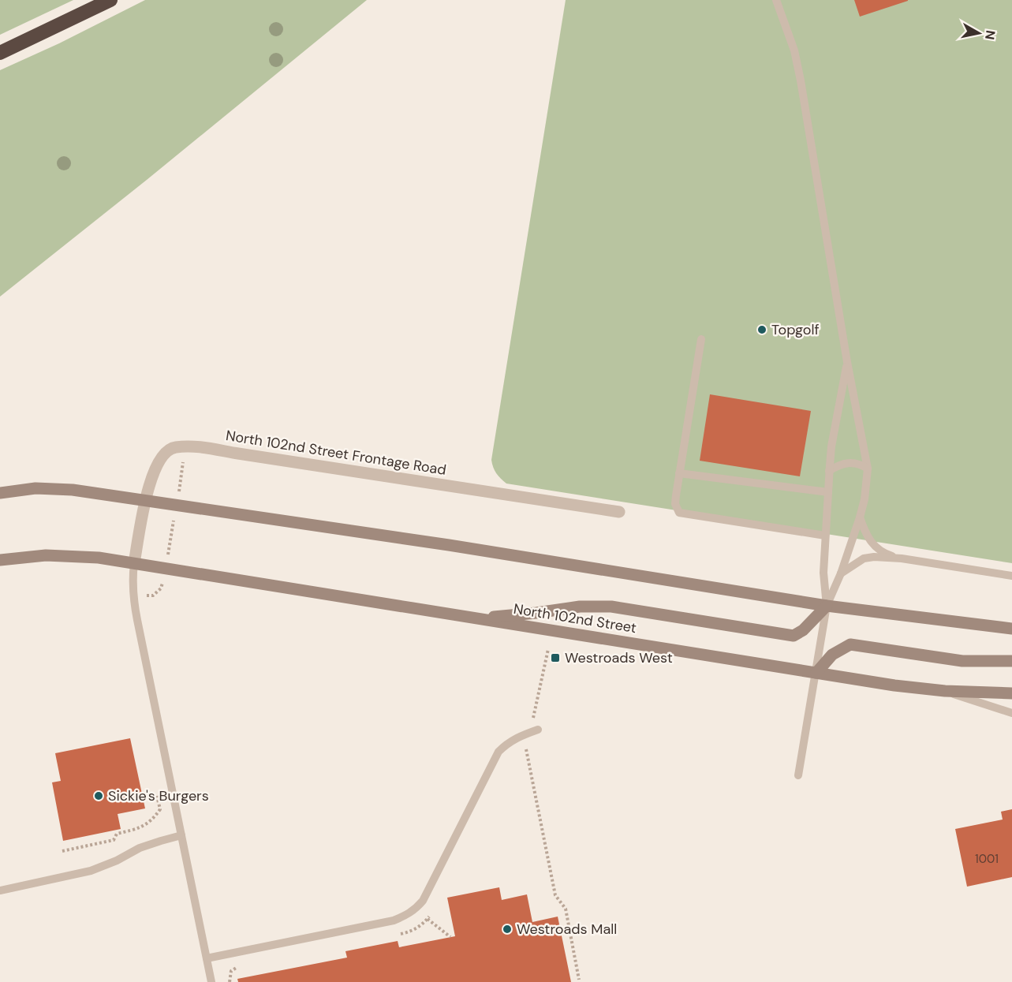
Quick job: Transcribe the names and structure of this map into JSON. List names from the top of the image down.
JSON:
{
  "streets": {
    "main road": ["North 102nd Street"],
    "street": ["North 102nd Street Frontage Road"]
  },
  "crossings": [
    ["North 102nd Street Frontage Road", "North 102nd Street"]
  ],
  "places": {
    "other": ["Topgolf", "Sickie's Burgers", "Westroads Mall"],
    "transit": ["Westroads West"]
  },
  "house_numbers": ["1001"],
  "north": "right"
}
